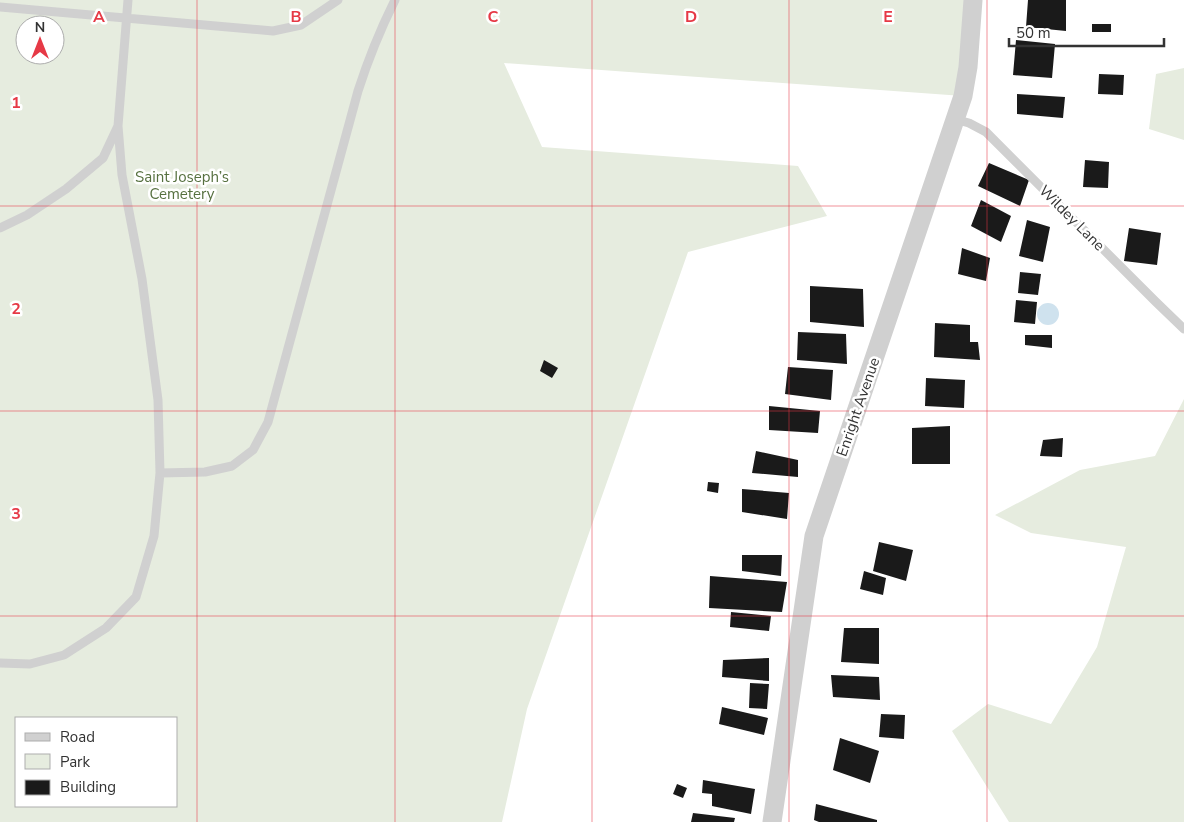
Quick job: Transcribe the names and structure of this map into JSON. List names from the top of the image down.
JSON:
{
  "streets": {
    "street": ["Enright Avenue"],
    "lane": ["Wildey Lane"]
  },
  "crossings": [
    ["Wildey Lane", "Enright Avenue"]
  ],
  "parks": ["Saint Joseph’s Cemetery"],
  "legend": ["Road", "Park", "Building"],
  "scale_bar": "50 m",
  "north": "top",
  "grid": {
    "columns": [
      "A",
      "B",
      "C",
      "D",
      "E"
    ],
    "rows": ["1", "2", "3"]
  }
}
